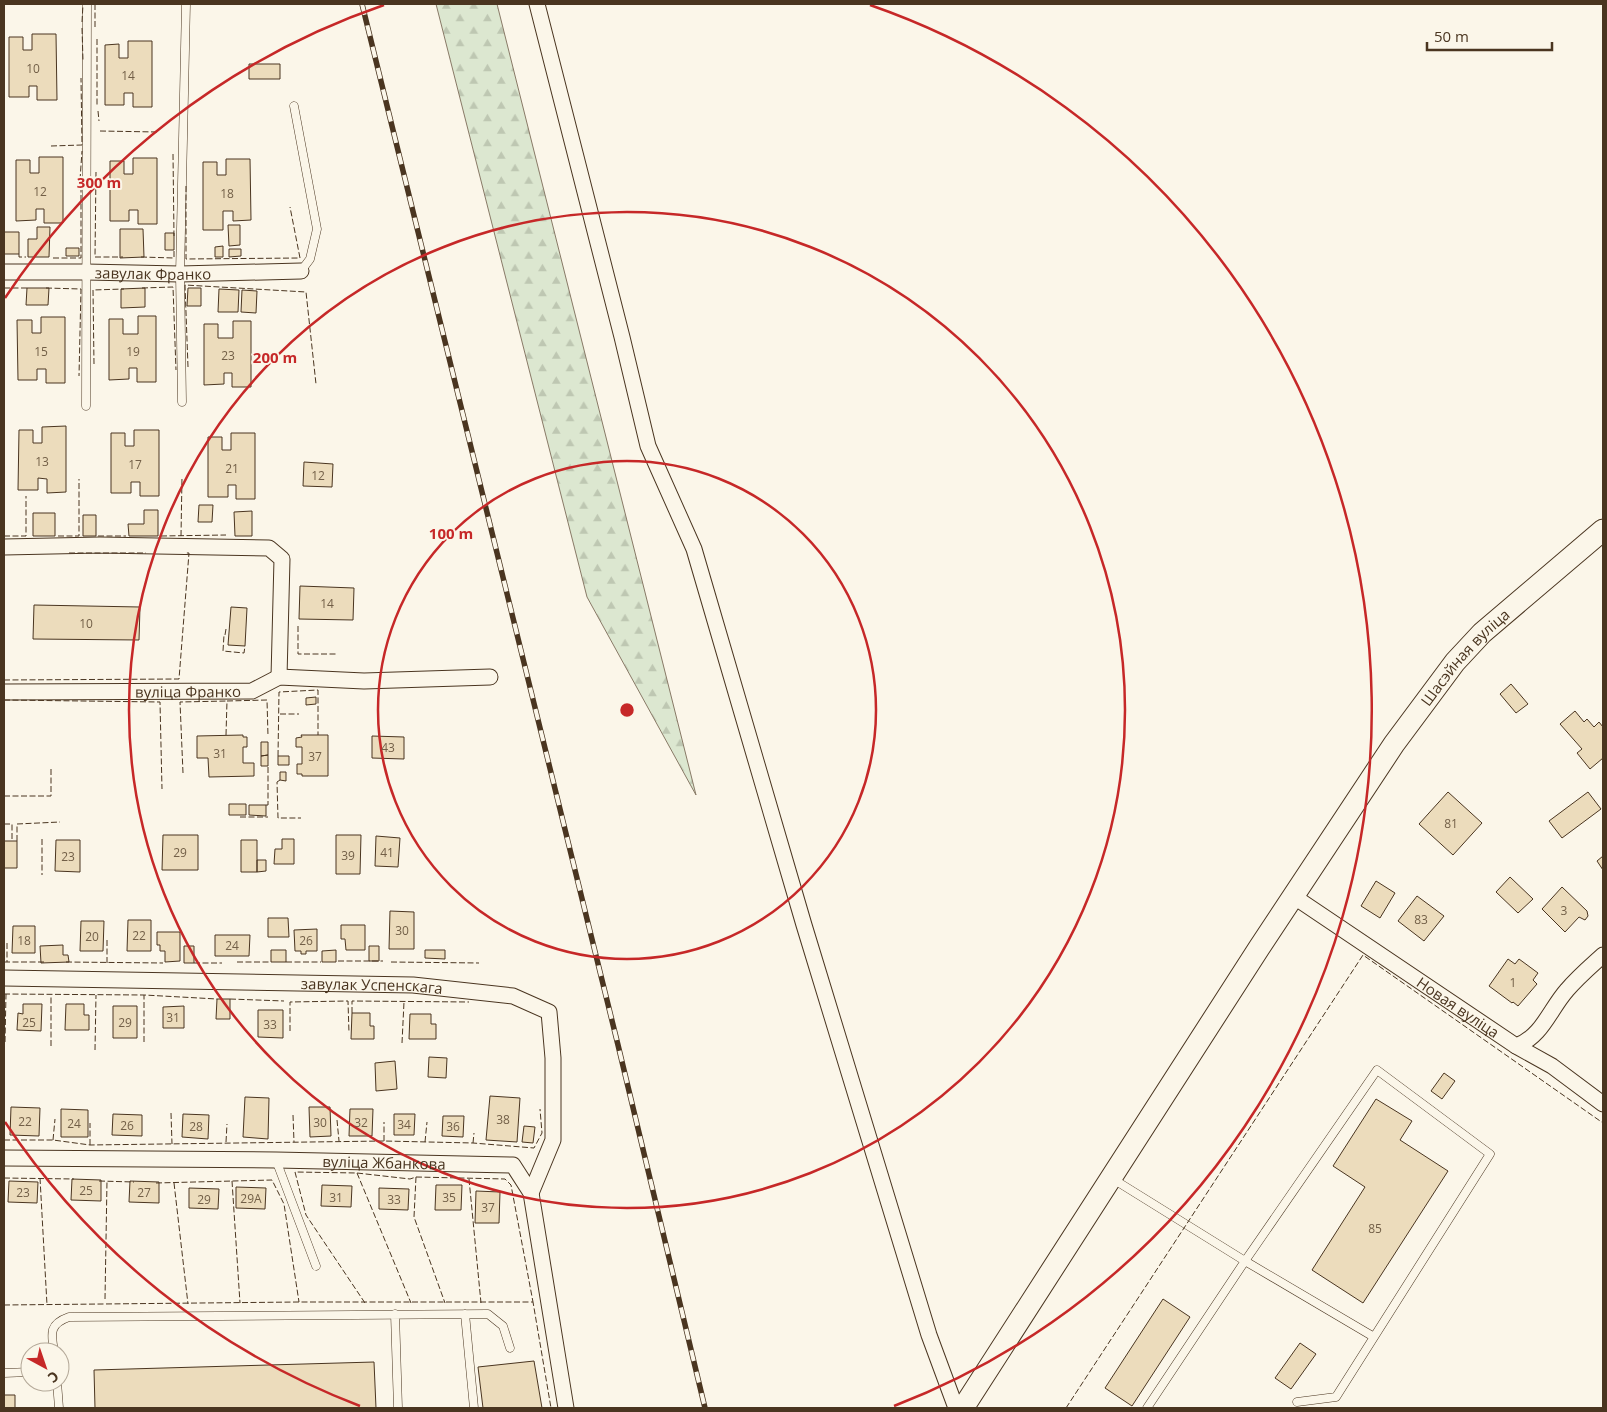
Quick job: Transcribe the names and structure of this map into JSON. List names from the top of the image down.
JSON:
{
  "streets": {
    "main road": ["Шасэйная вуліца"],
    "street": [
      "завулак Франко",
      "вуліца Франко",
      "завулак Успенскага",
      "Новая вуліца",
      "вуліца Жбанкова"
    ]
  },
  "crossings": [
    ["Шасэйная вуліца", "Новая вуліца"],
    ["завулак Успенскага", "вуліца Жбанкова"]
  ],
  "house_numbers": [
    "10",
    "14",
    "12",
    "18",
    "15",
    "19",
    "23",
    "13",
    "17",
    "21",
    "12",
    "14",
    "10",
    "43",
    "31",
    "37",
    "81",
    "29",
    "41",
    "39",
    "23",
    "3",
    "83",
    "30",
    "22",
    "20",
    "18",
    "26",
    "24",
    "1",
    "31",
    "25",
    "29",
    "33",
    "38",
    "22",
    "30",
    "32",
    "24",
    "34",
    "26",
    "28",
    "36",
    "25",
    "23",
    "27",
    "31",
    "35",
    "29А",
    "29",
    "33",
    "37",
    "85"
  ],
  "scale_bar": "50 m",
  "north": "bottom right",
  "rings": ["300 m", "200 m", "100 m"]
}
